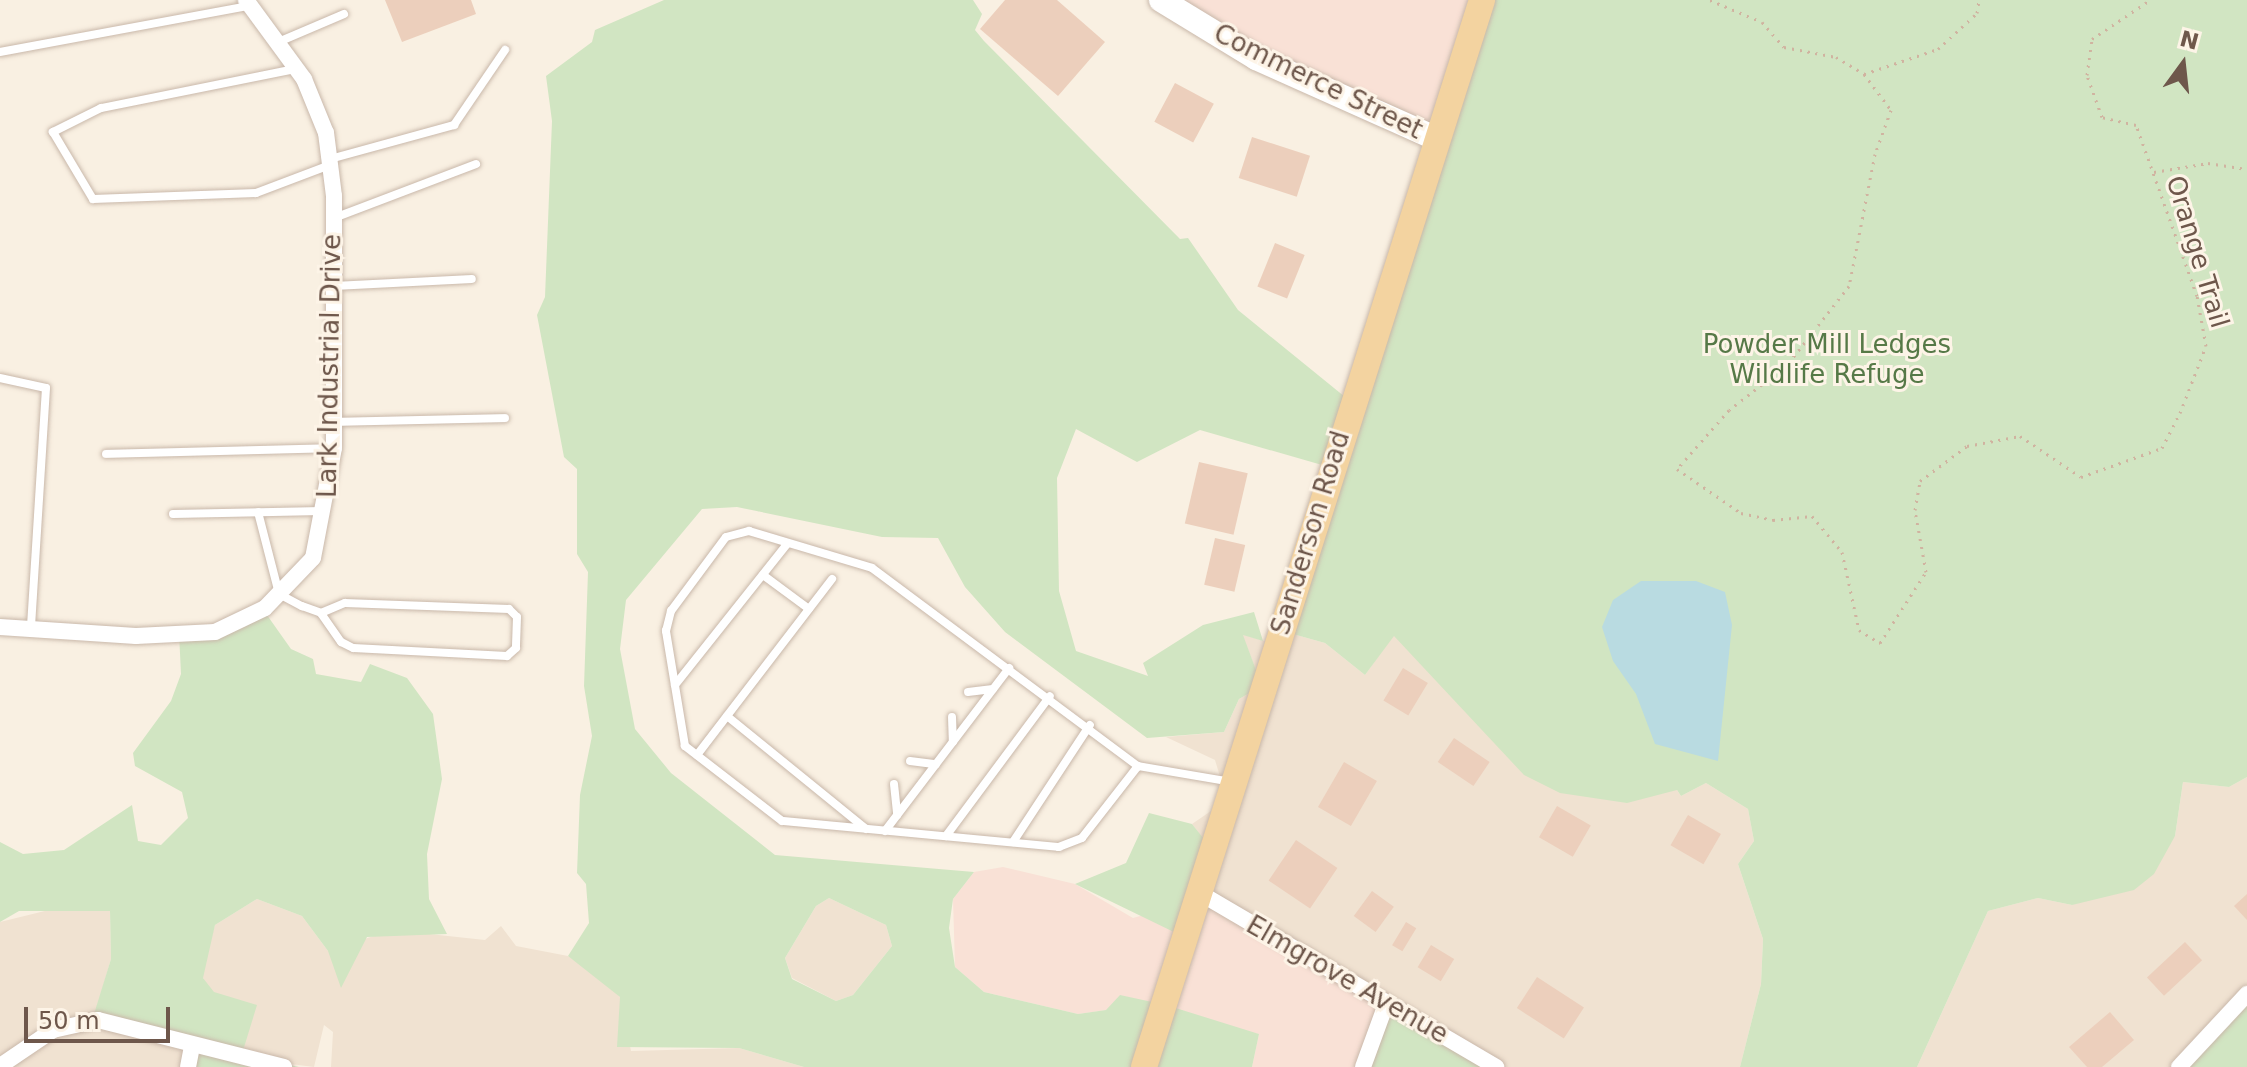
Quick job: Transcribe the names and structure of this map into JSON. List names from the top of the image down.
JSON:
{
  "streets": {
    "main road": ["Sanderson Road"],
    "street": ["Commerce Street", "Lark Industrial Drive", "Elmgrove Avenue"],
    "path": ["Orange Trail"]
  },
  "crossings": [
    ["Commerce Street", "Sanderson Road"],
    ["Sanderson Road", "Elmgrove Avenue"]
  ],
  "parks": ["Powder Mill Ledges Wildlife Refuge"],
  "scale_bar": "50 m",
  "north": "top"
}
